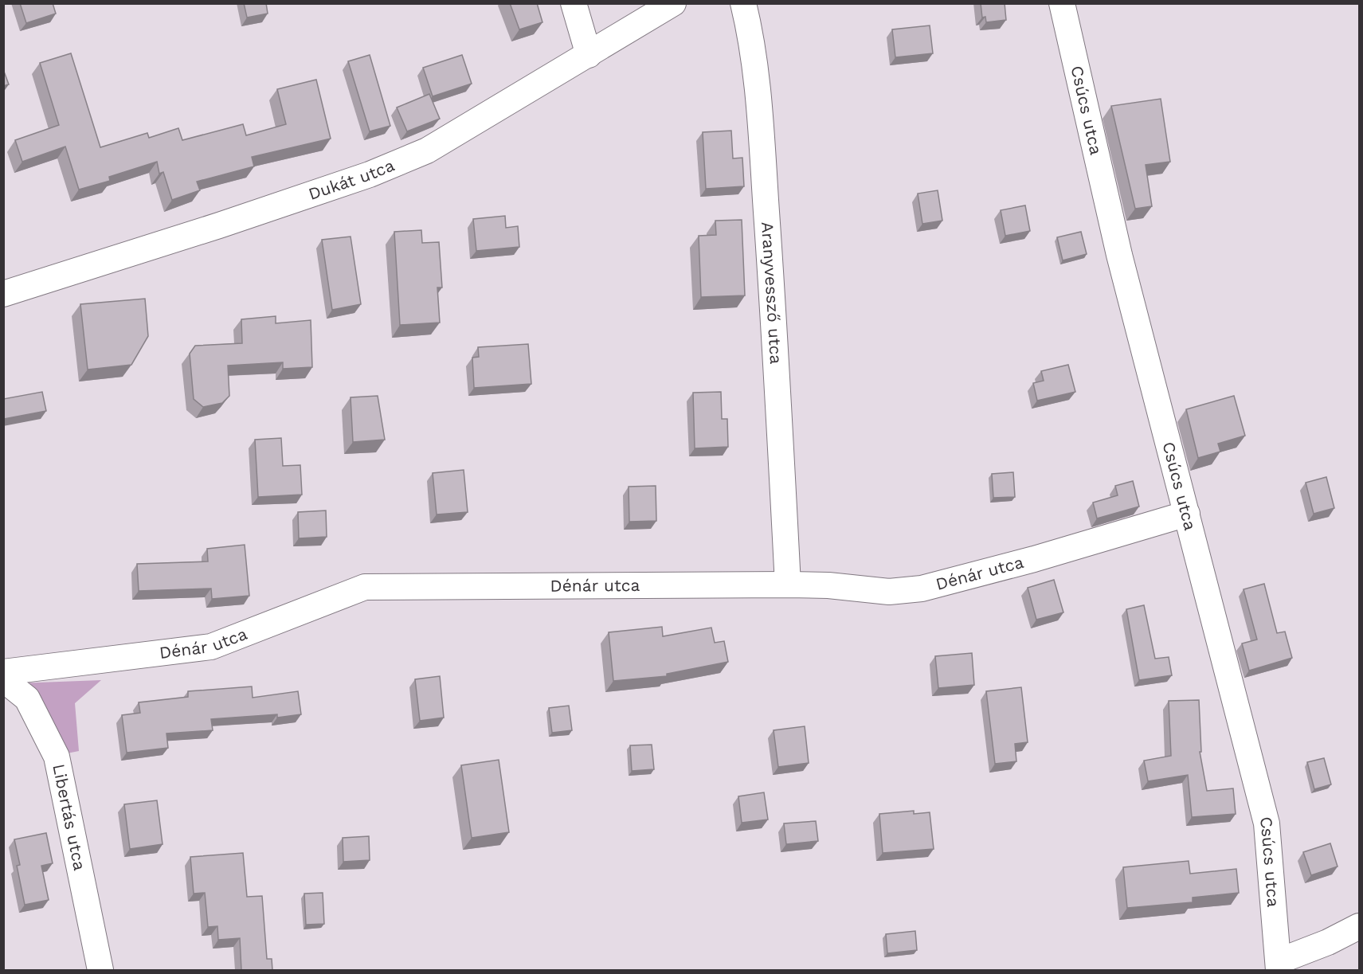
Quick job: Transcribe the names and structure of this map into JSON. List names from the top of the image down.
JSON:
{
  "streets": {
    "street": [
      "Csúcs utca",
      "Dukát utca",
      "Aranyvessző utca",
      "Dénár utca",
      "Libertás utca"
    ]
  },
  "crossings": [
    ["Csúcs utca", "Dénár utca"],
    ["Aranyvessző utca", "Dénár utca"]
  ]
}
